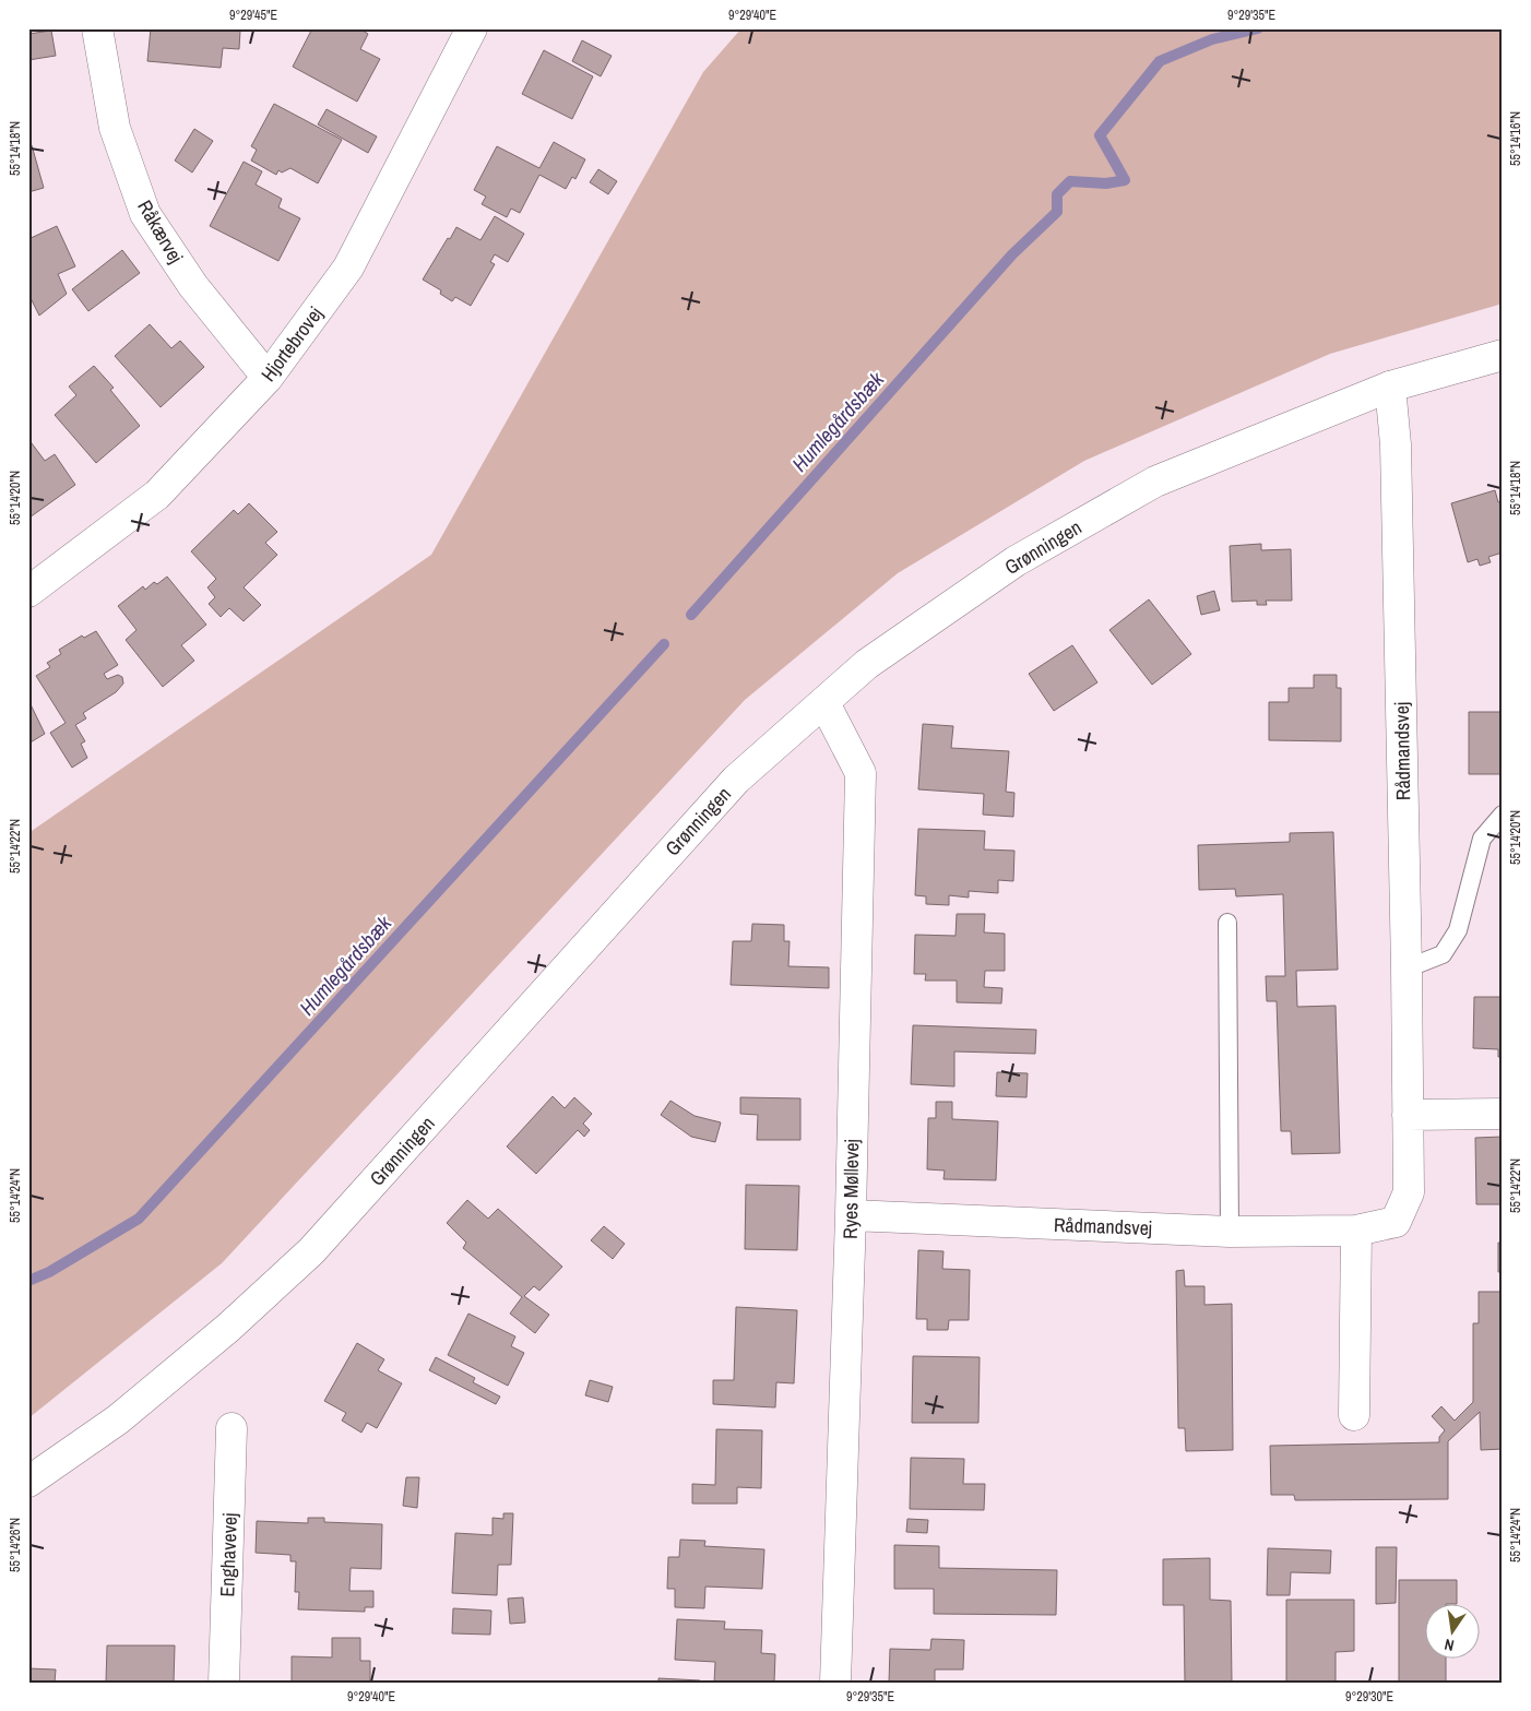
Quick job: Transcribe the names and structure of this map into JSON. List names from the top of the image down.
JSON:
{
  "streets": {
    "street": [
      "Råkærvej",
      "Hjortebrovej",
      "Grønningen",
      "Rådmandsvej",
      "Ryes Møllevej",
      "Enghavevej"
    ]
  },
  "crossings": [
    ["Råkærvej", "Hjortebrovej"],
    ["Grønningen", "Rådmandsvej"],
    ["Grønningen", "Ryes Møllevej"],
    ["Rådmandsvej", "Ryes Møllevej"]
  ],
  "water": ["Humlegårdsbæk"],
  "north": "bottom",
  "coordinates": [
    "9°29'45\"E",
    "9°29'40\"E",
    "9°29'35\"E",
    "55°14'16\"N",
    "55°14'18\"N",
    "55°14'20\"N",
    "55°14'22\"N",
    "55°14'24\"N",
    "55°14'26\"N",
    "9°29'30\"E"
  ]
}
